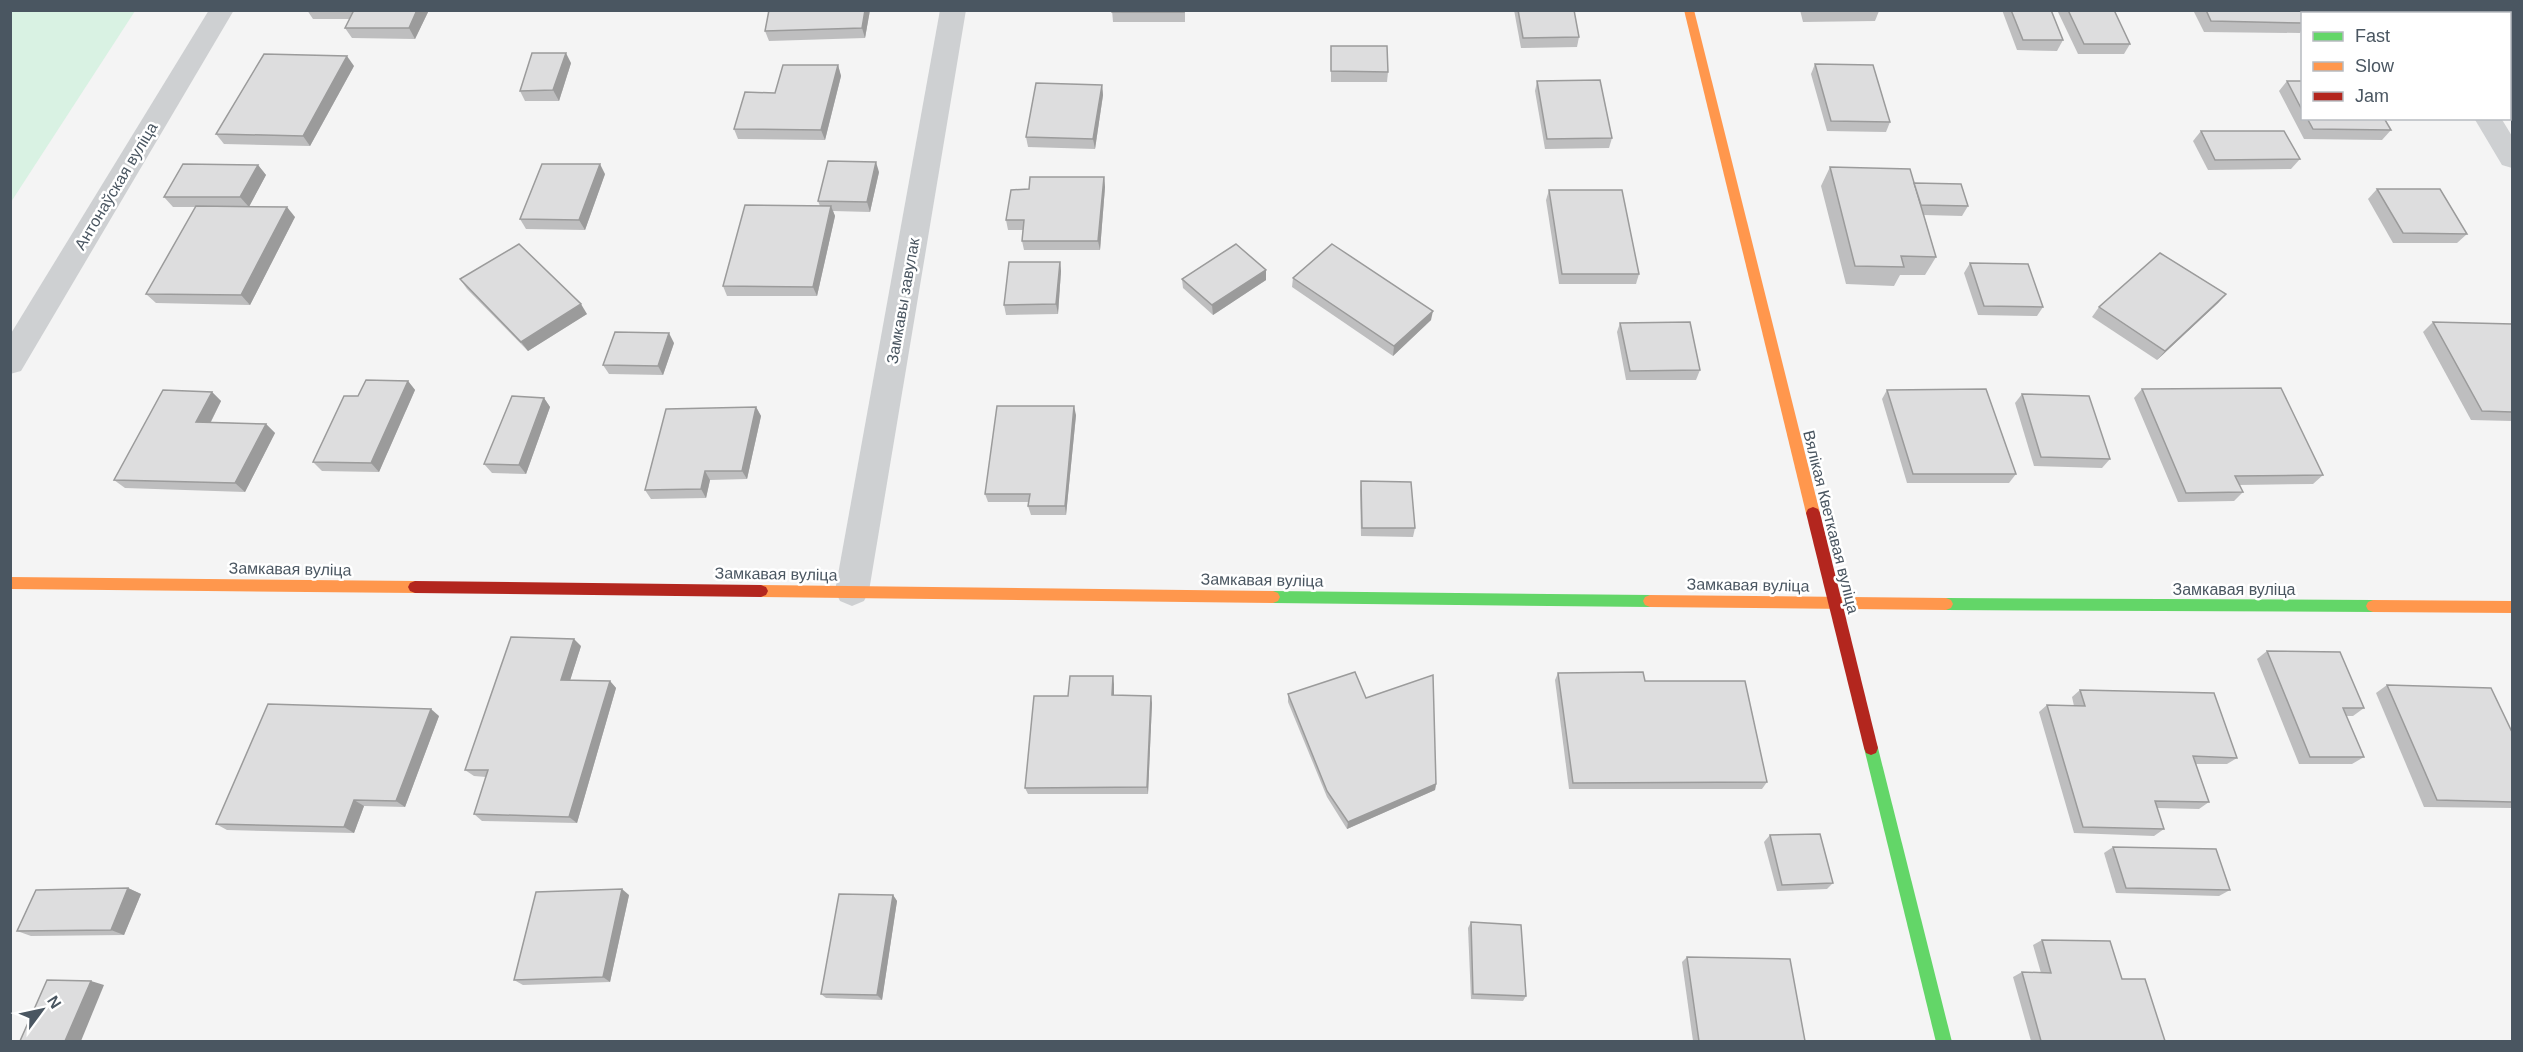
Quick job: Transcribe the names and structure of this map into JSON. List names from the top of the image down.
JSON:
{
  "streets": {
    "street": [
      "Антонаўская вуліца",
      "Замкавы завулак",
      "Вялікая Кветкавая вуліца",
      "Замкавая вуліца"
    ]
  },
  "crossings": [
    ["Замкавы завулак", "Замкавая вуліца"],
    ["Вялікая Кветкавая вуліца", "Замкавая вуліца"]
  ],
  "legend": ["Fast", "Slow", "Jam"],
  "north": "top right"
}
